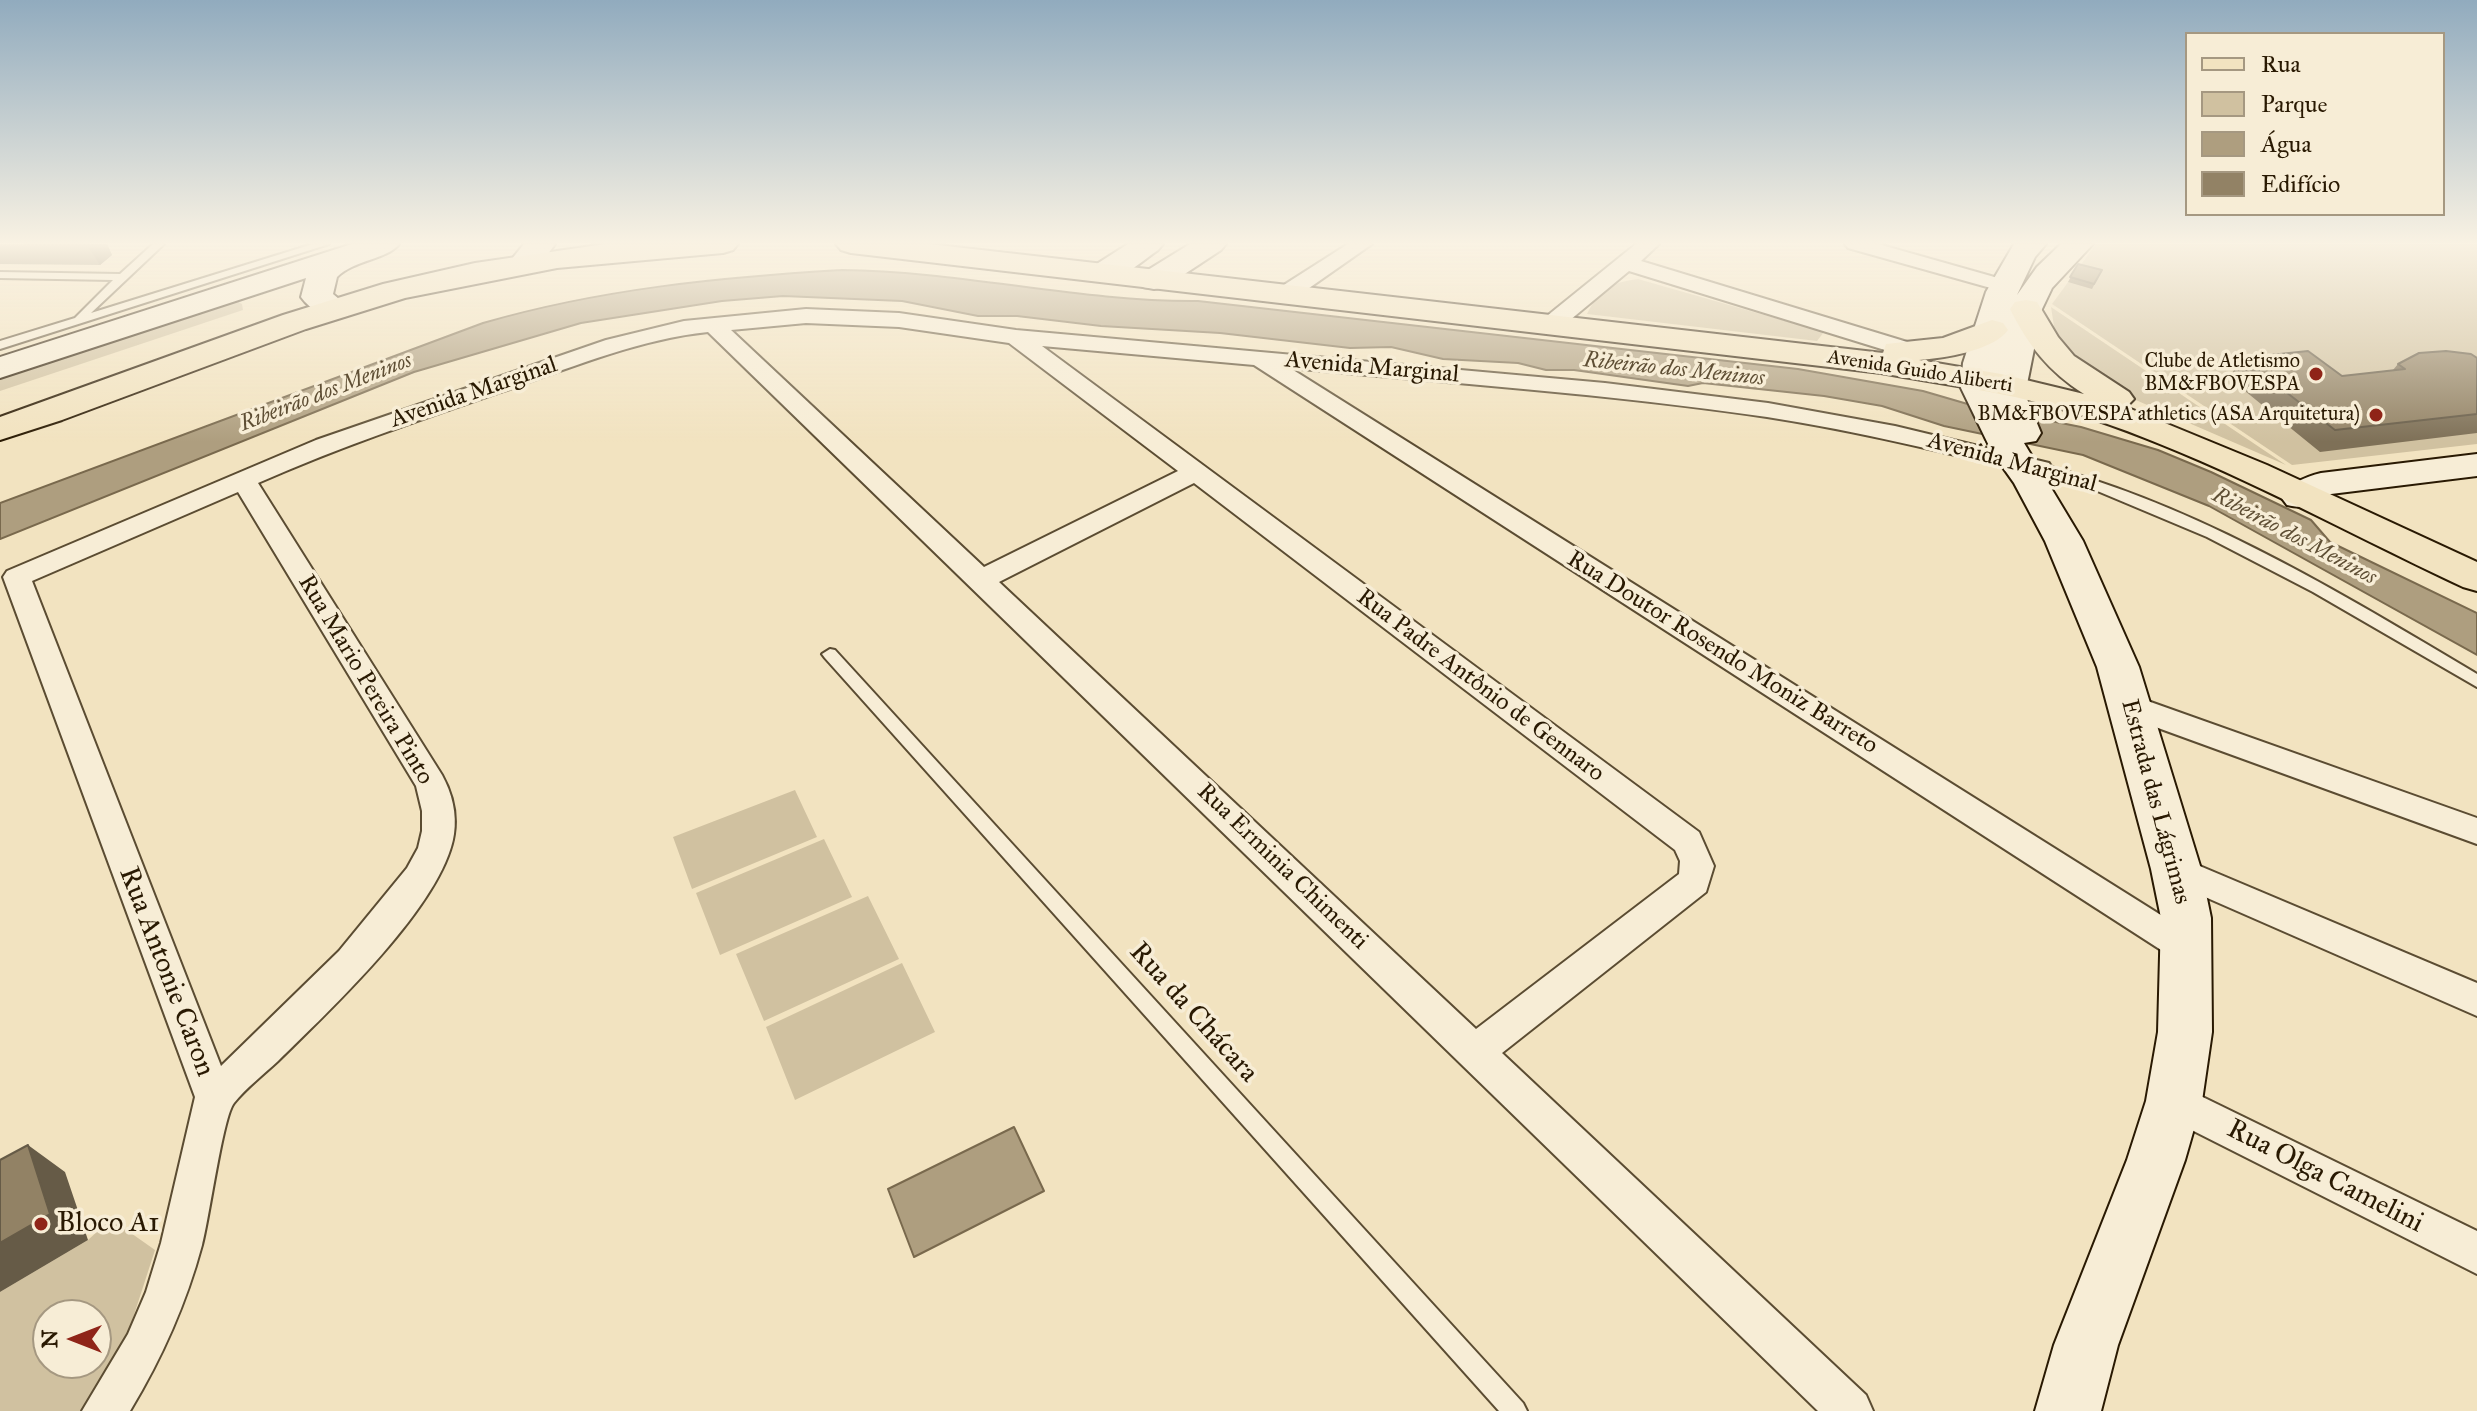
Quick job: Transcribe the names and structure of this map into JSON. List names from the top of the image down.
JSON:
{
  "streets": {
    "main road": ["Avenida Guido Aliberti", "Estrada das Lágrimas"],
    "street": [
      "Avenida Marginal",
      "Rua Doutor Rosendo Moniz Barreto",
      "Rua Mario Pereira Pinto",
      "Rua Padre Antônio de Gennaro",
      "Rua Erminia Chimenti",
      "Rua Antonie Caron",
      "Rua Olga Camelini"
    ],
    "lane": ["Rua da Chácara"]
  },
  "crossings": [
    ["Avenida Marginal", "Rua Doutor Rosendo Moniz Barreto"],
    ["Avenida Marginal", "Rua Mario Pereira Pinto"],
    ["Avenida Marginal", "Rua Padre Antônio de Gennaro"],
    ["Avenida Marginal", "Estrada das Lágrimas"],
    ["Avenida Marginal", "Rua Erminia Chimenti"],
    ["Avenida Marginal", "Rua Antonie Caron"],
    ["Avenida Guido Aliberti", "Estrada das Lágrimas"],
    ["Rua Doutor Rosendo Moniz Barreto", "Estrada das Lágrimas"],
    ["Rua Mario Pereira Pinto", "Rua Antonie Caron"],
    ["Rua Padre Antônio de Gennaro", "Rua Erminia Chimenti"],
    ["Estrada das Lágrimas", "Rua Olga Camelini"]
  ],
  "water": ["Ribeirão dos Meninos"],
  "places": ["Clube de Atletismo BM&FBOVESPA", "BM&FBOVESPA athletics (ASA Arquitetura)", "Bloco A1"],
  "legend": [
    "Rua",
    "Parque",
    "Água",
    "Edifício"
  ],
  "north": "left"
}
